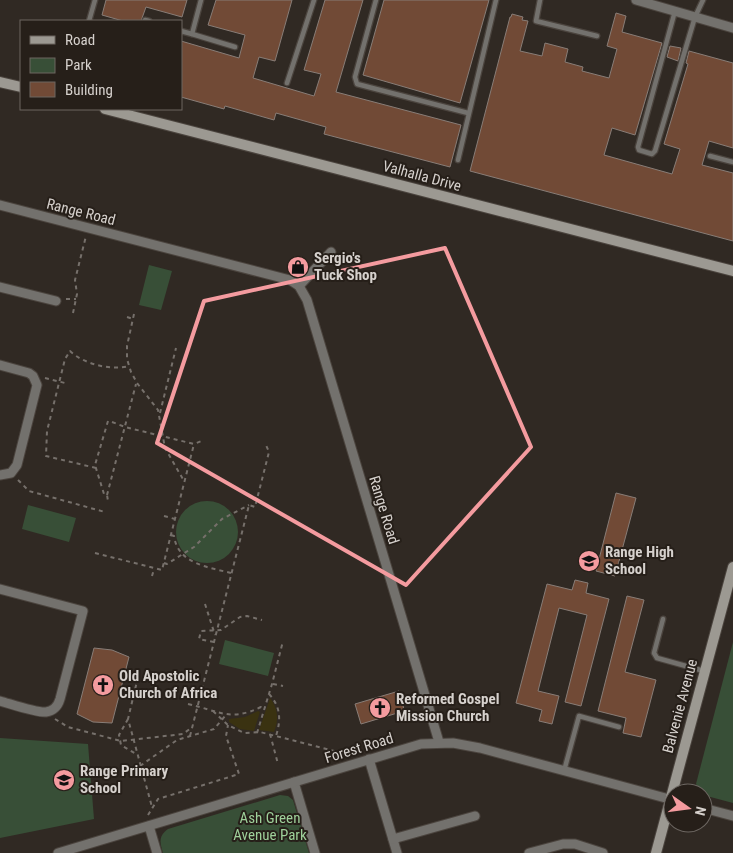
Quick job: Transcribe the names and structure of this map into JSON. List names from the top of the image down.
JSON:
{
  "streets": {
    "main road": ["Valhalla Drive", "Balvenie Avenue"],
    "street": ["Range Road", "Forest Road"]
  },
  "crossings": [
    ["Range Road", "Forest Road"]
  ],
  "parks": ["Ash Green Avenue Park"],
  "places": {
    "shop": ["Sergio's Tuck Shop"],
    "school or university": ["Range High School", "Range Primary School"],
    "church": ["Old Apostolic Church of Africa", "Reformed Gospel Mission Church"]
  },
  "legend": ["Road", "Park", "Building"],
  "north": "right"
}
